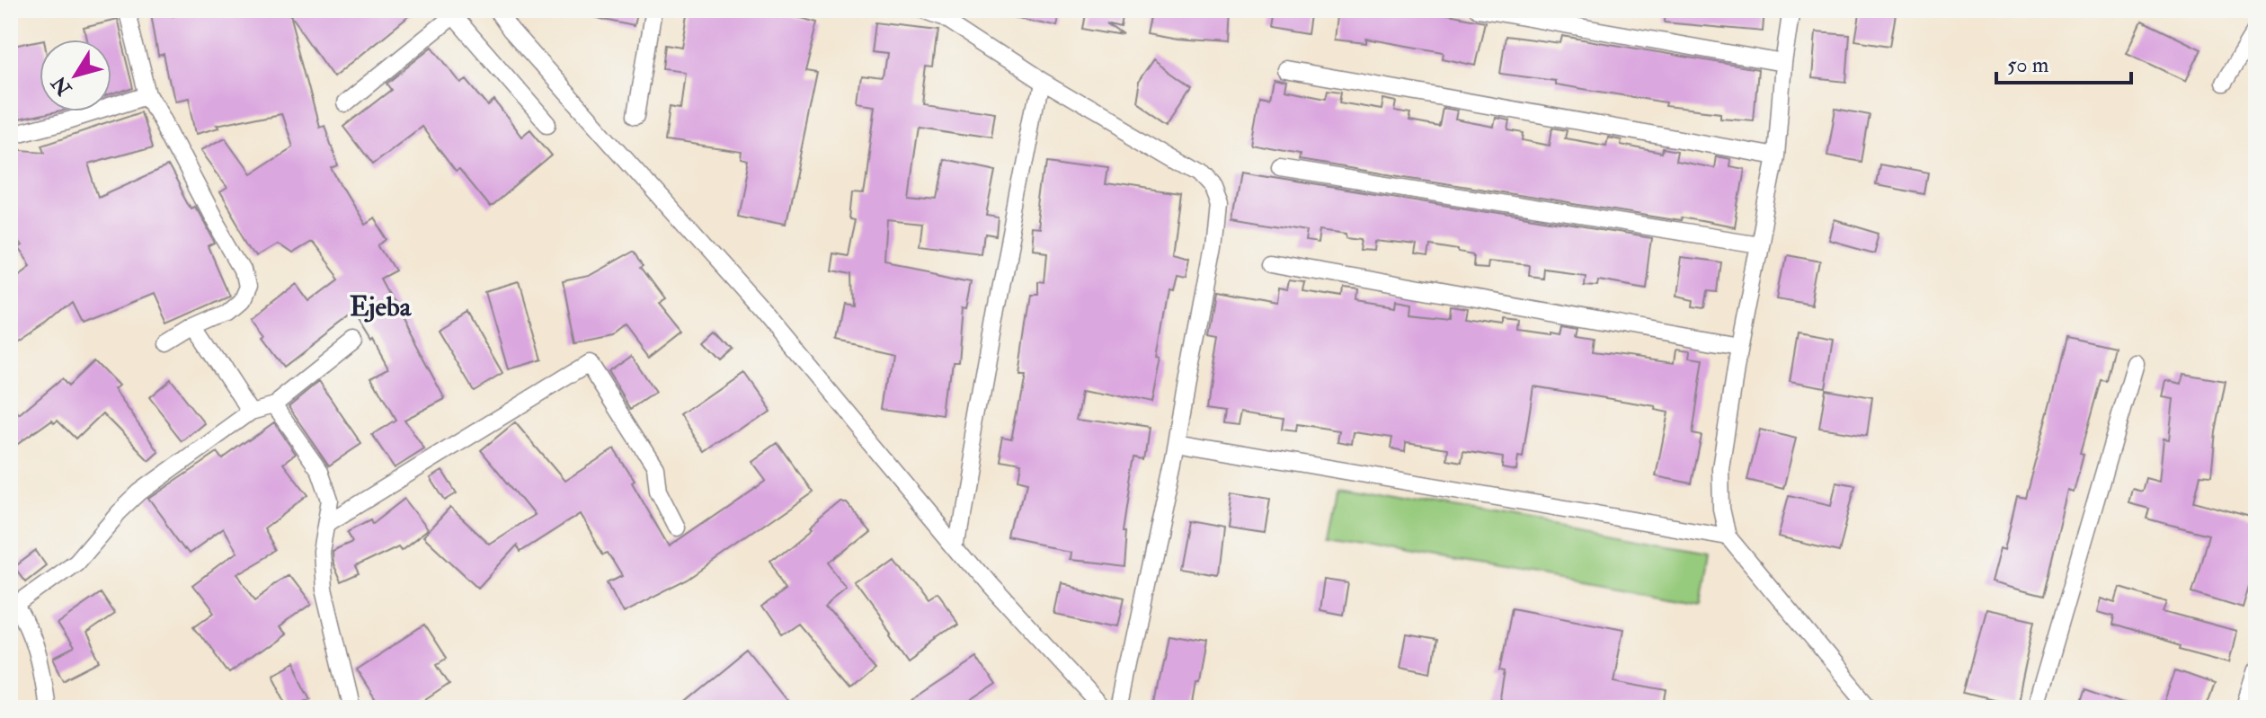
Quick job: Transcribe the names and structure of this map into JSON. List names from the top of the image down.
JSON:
{
  "districts": ["Ejeba"],
  "scale_bar": "50 m",
  "north": "bottom left"
}
